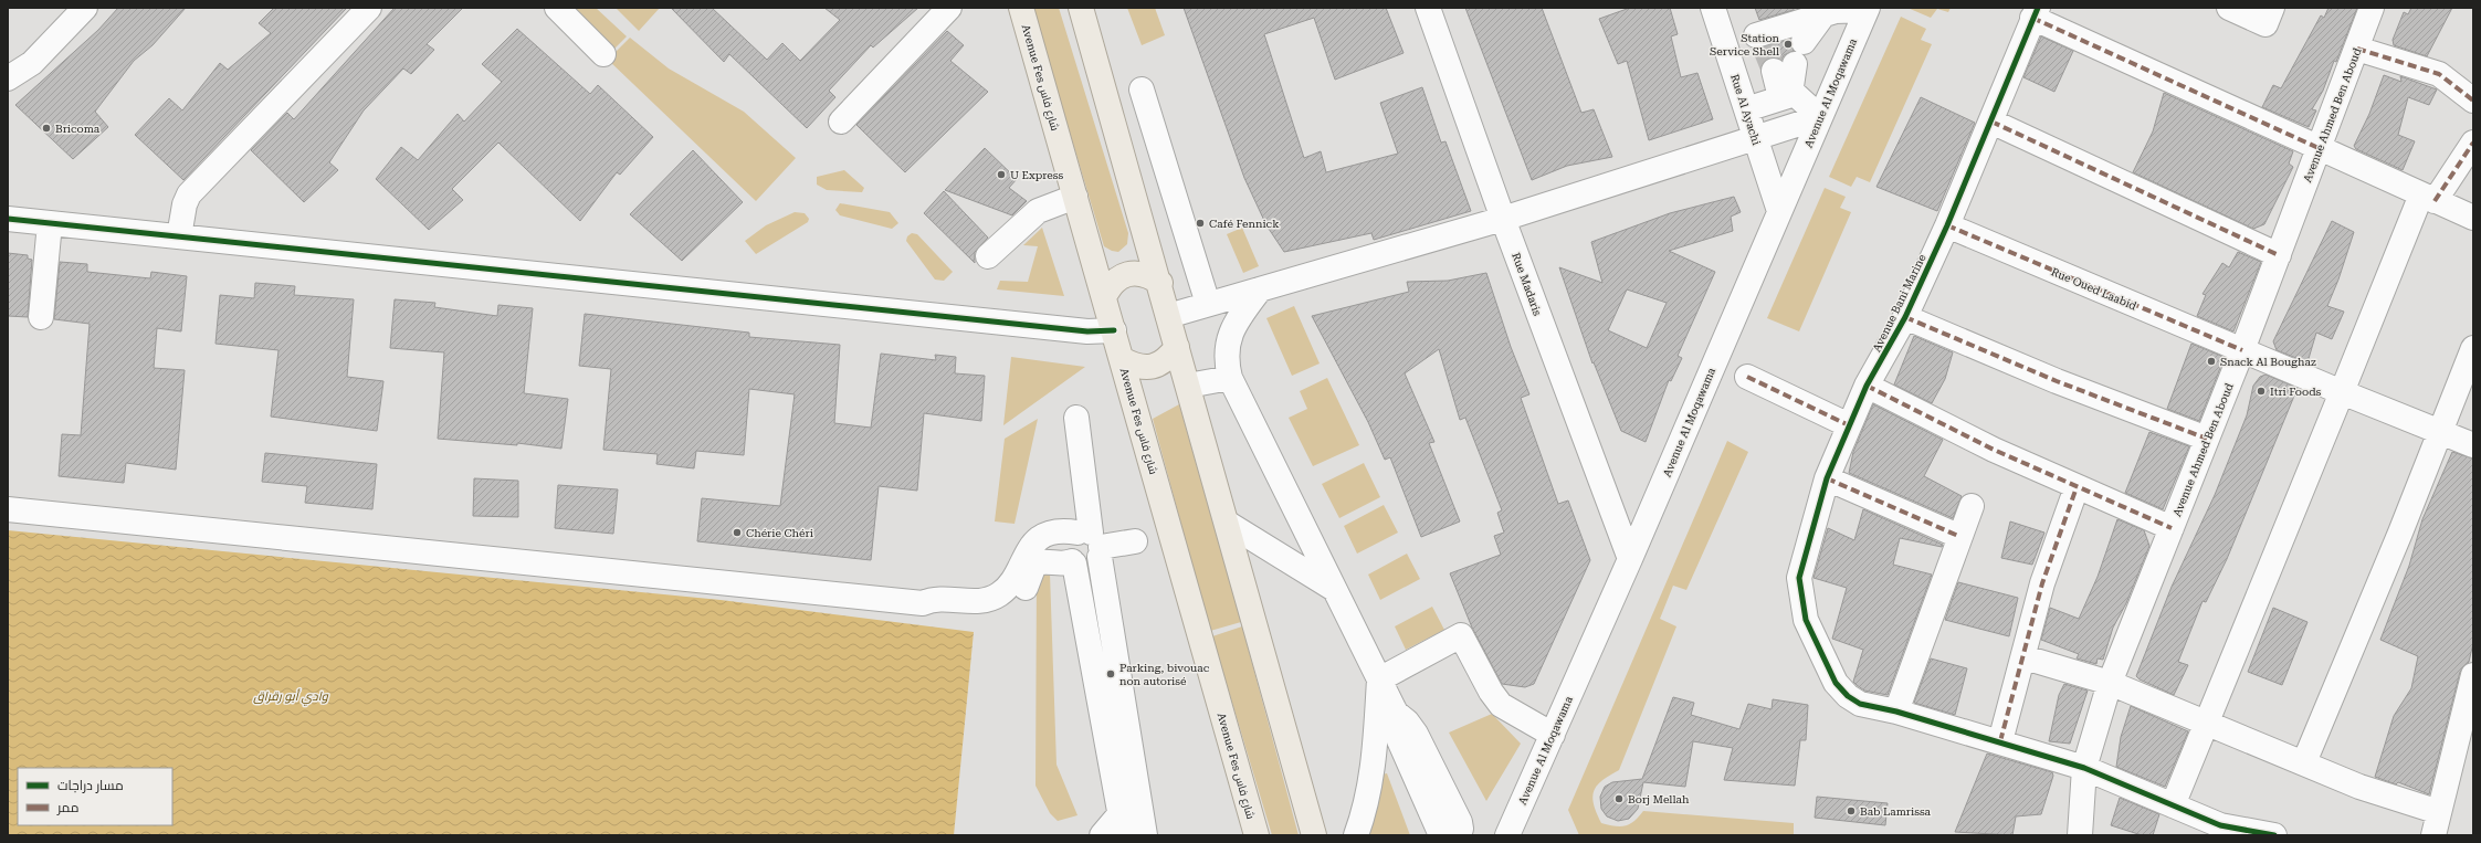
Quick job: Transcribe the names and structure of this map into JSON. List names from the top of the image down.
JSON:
{
  "streets": {
    "main road": ["Avenue Fes شارع فاس"],
    "street": [
      "Avenue Al Moqawama",
      "Rue Al Ayachi",
      "Avenue Ahmed Ben Aboud",
      "Rue Madaris",
      "Rue Oued Laabid",
      "Avenue Bani Marine"
    ]
  },
  "crossings": [
    ["Avenue Al Moqawama", "Rue Al Ayachi"],
    ["Avenue Al Moqawama", "Rue Madaris"],
    ["Avenue Ahmed Ben Aboud", "Rue Oued Laabid"],
    ["Avenue Ahmed Ben Aboud", "Avenue Bani Marine"],
    ["Rue Oued Laabid", "Avenue Bani Marine"]
  ],
  "water": ["وادي أبو رقراق"],
  "places": [
    "Station Service Shell",
    "Bricoma",
    "U Express",
    "Café Fennick",
    "Snack Al Boughaz",
    "Itri Foods",
    "Chérie Chéri",
    "Parking, bivouac non autorisé",
    "Borj Mellah",
    "Bab Lamrissa"
  ],
  "legend": ["مسار دراجات", "ممر"]
}
